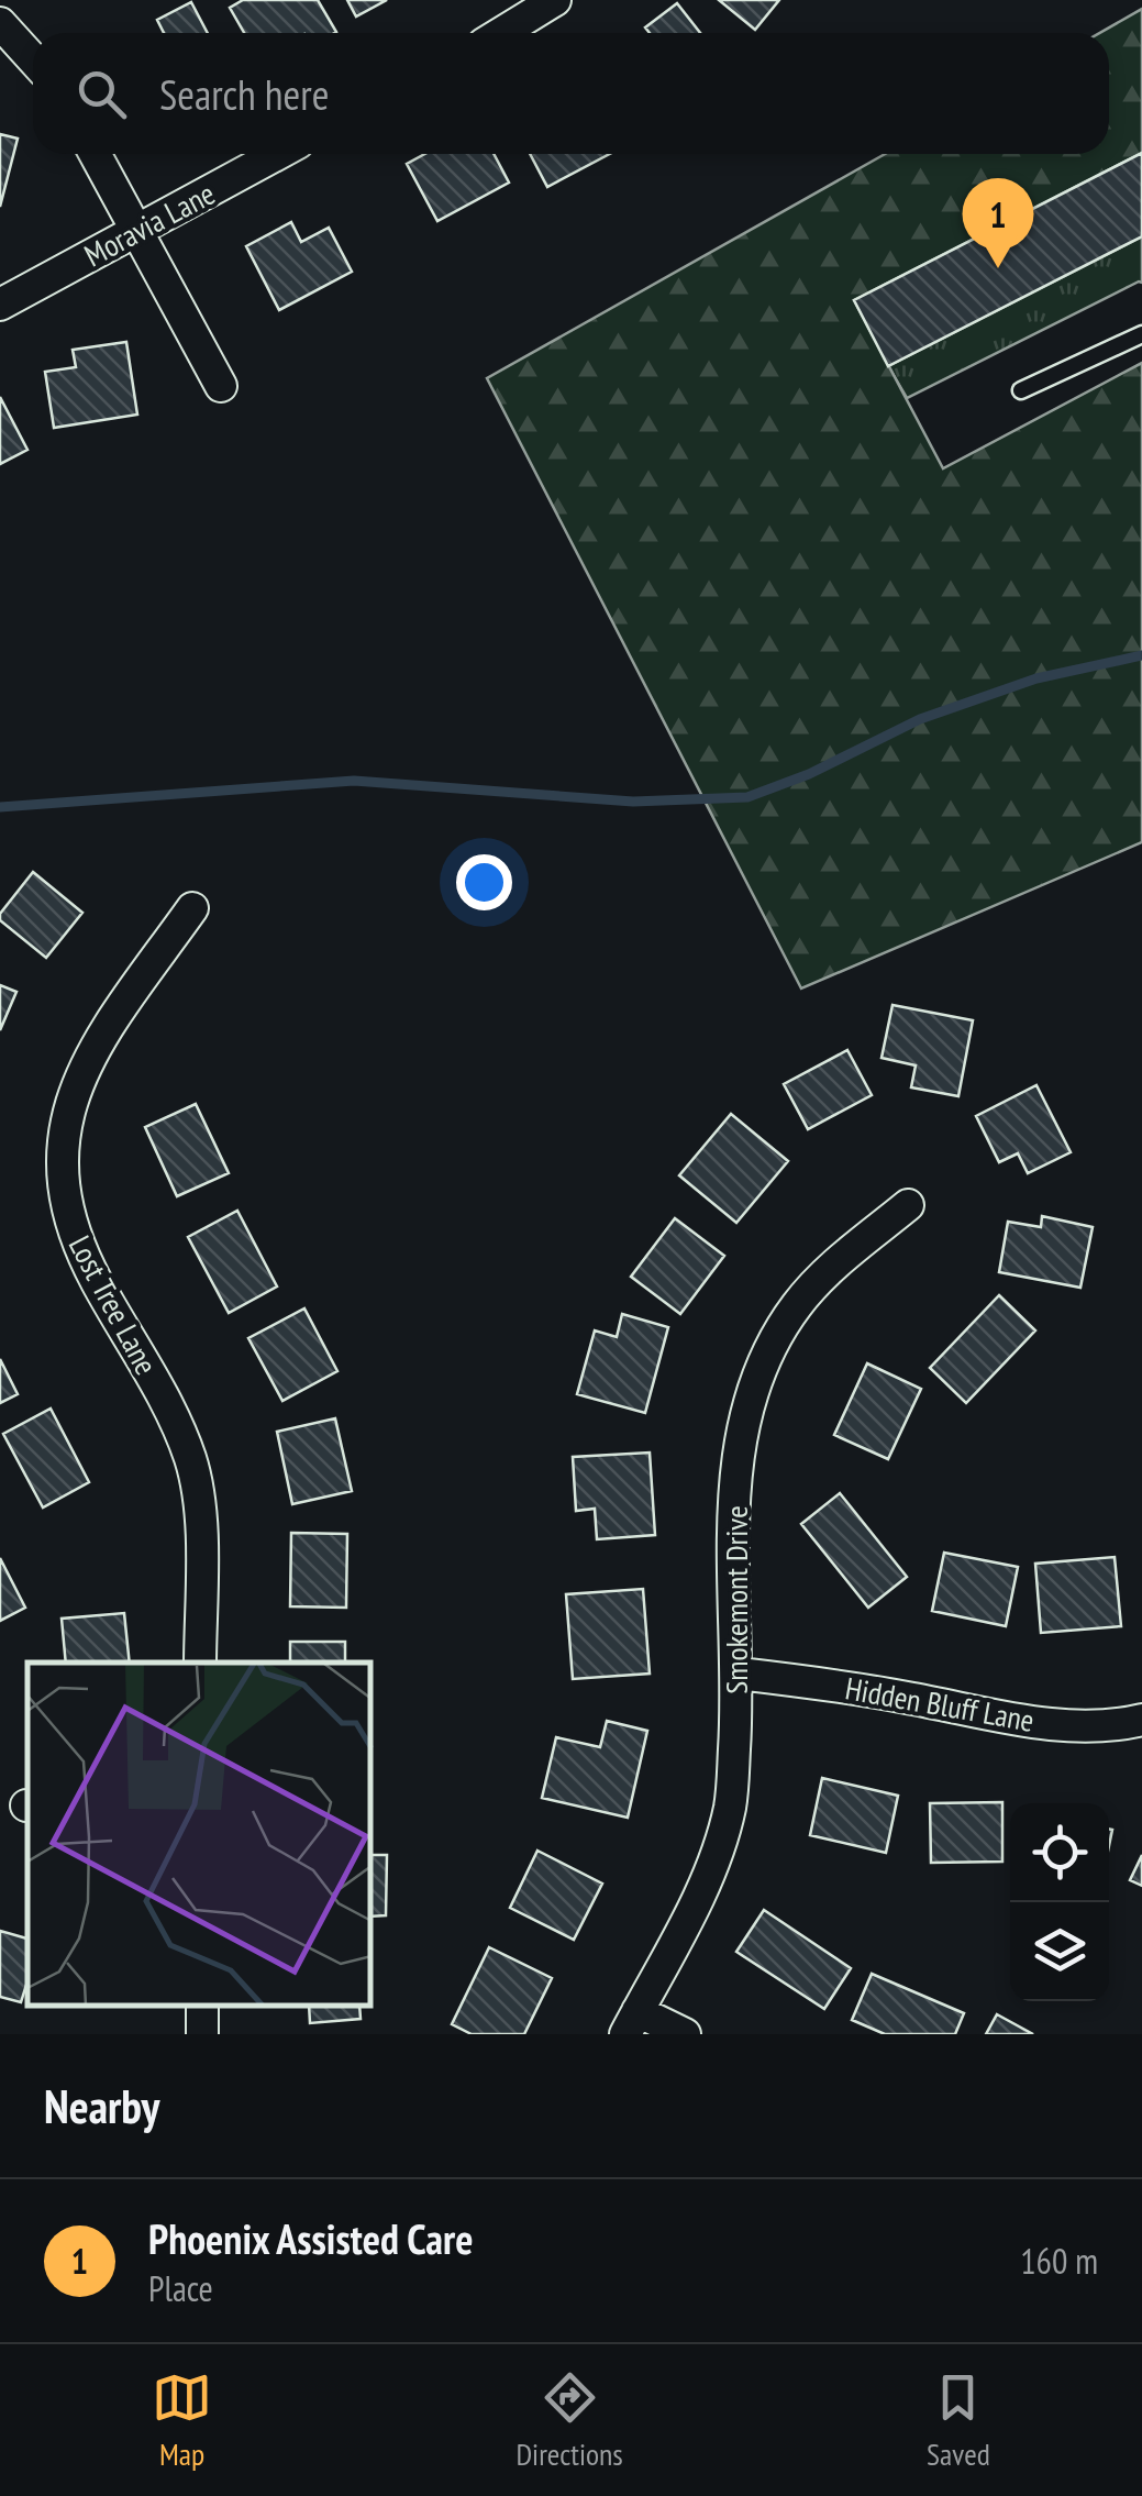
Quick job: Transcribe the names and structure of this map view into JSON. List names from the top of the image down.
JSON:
{
  "streets": {
    "street": [
      "Moravia Lane",
      "Lost Tree Lane",
      "Smokemont Drive",
      "Hidden Bluff Lane"
    ]
  },
  "crossings": [
    ["Smokemont Drive", "Hidden Bluff Lane"]
  ],
  "page": {
    "search": "Search here",
    "pins": "1",
    "heading": "Nearby",
    "list": [
      {
        "mark": "1",
        "name": "Phoenix Assisted Care",
        "note": "Place",
        "value": "160 m"
      }
    ],
    "nav": ["Map", "Directions", "Saved"]
  }
}
